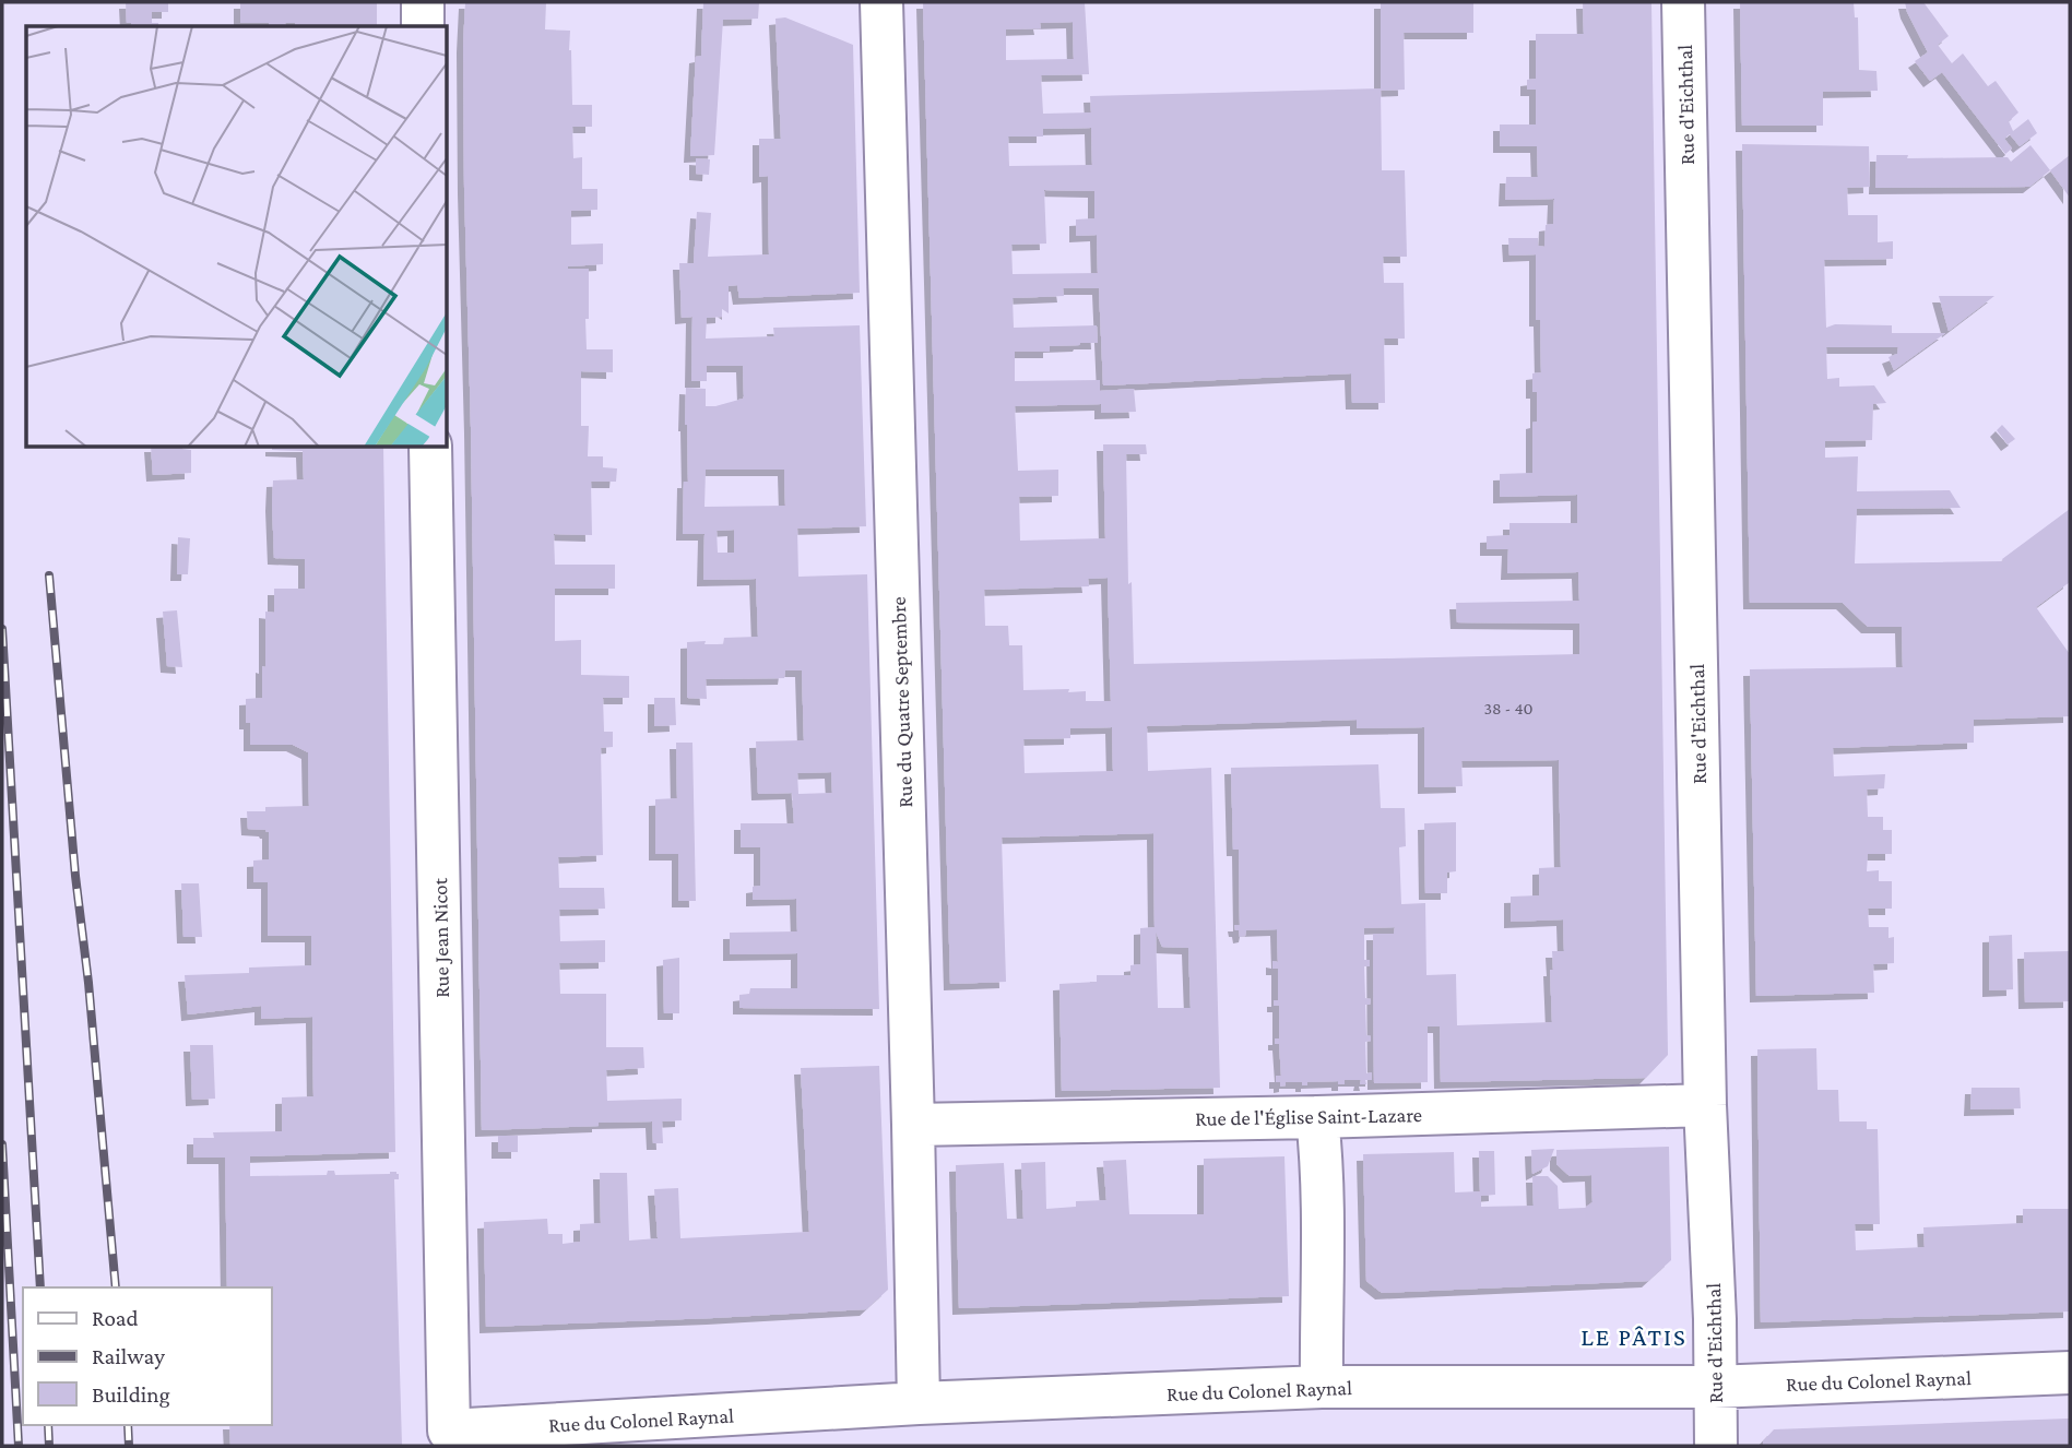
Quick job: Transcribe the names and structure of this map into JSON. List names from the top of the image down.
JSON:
{
  "streets": {
    "street": [
      "Rue d'Eichthal",
      "Rue du Quatre Septembre",
      "Rue Jean Nicot",
      "Rue de l'Église Saint-Lazare",
      "Rue du Colonel Raynal"
    ]
  },
  "crossings": [
    ["Rue d'Eichthal", "Rue de l'Église Saint-Lazare"],
    ["Rue d'Eichthal", "Rue du Colonel Raynal"],
    ["Rue du Quatre Septembre", "Rue de l'Église Saint-Lazare"],
    ["Rue du Quatre Septembre", "Rue du Colonel Raynal"],
    ["Rue Jean Nicot", "Rue du Colonel Raynal"]
  ],
  "districts": ["LE PÂTIS"],
  "house_numbers": ["38 - 40"],
  "legend": ["Road", "Railway", "Building"]
}
